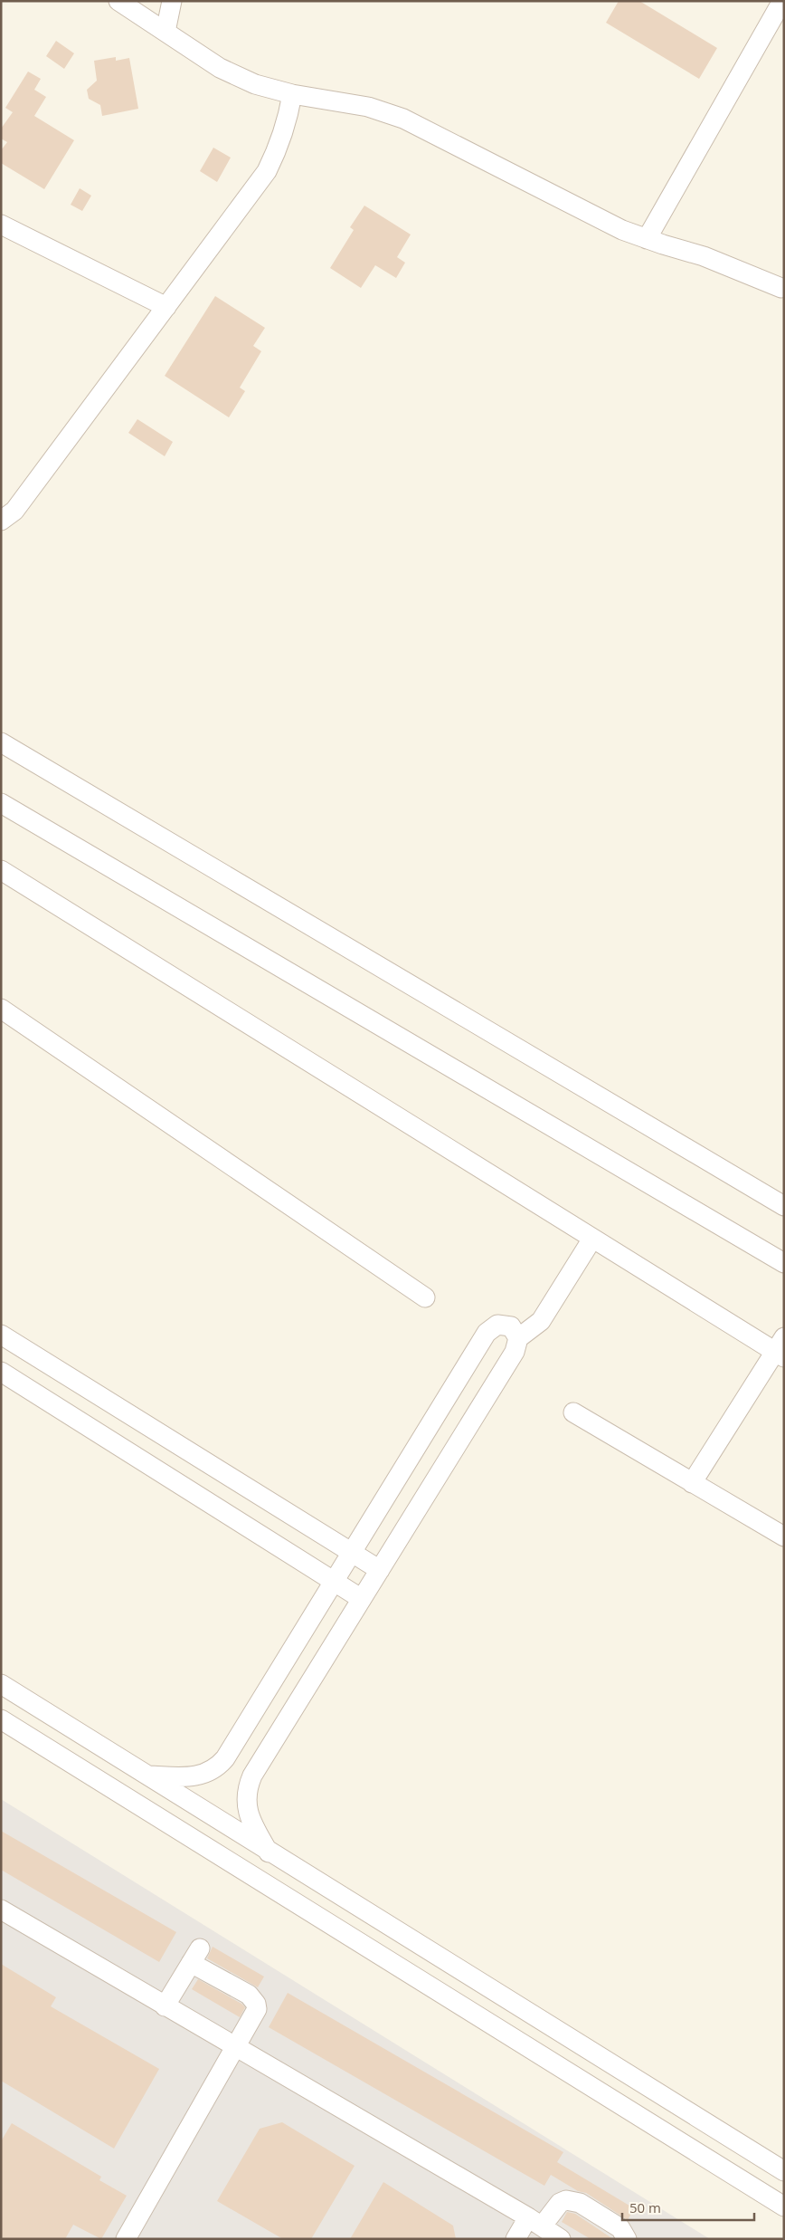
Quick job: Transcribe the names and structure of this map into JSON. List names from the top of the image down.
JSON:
{
  "scale_bar": "50 m"
}
